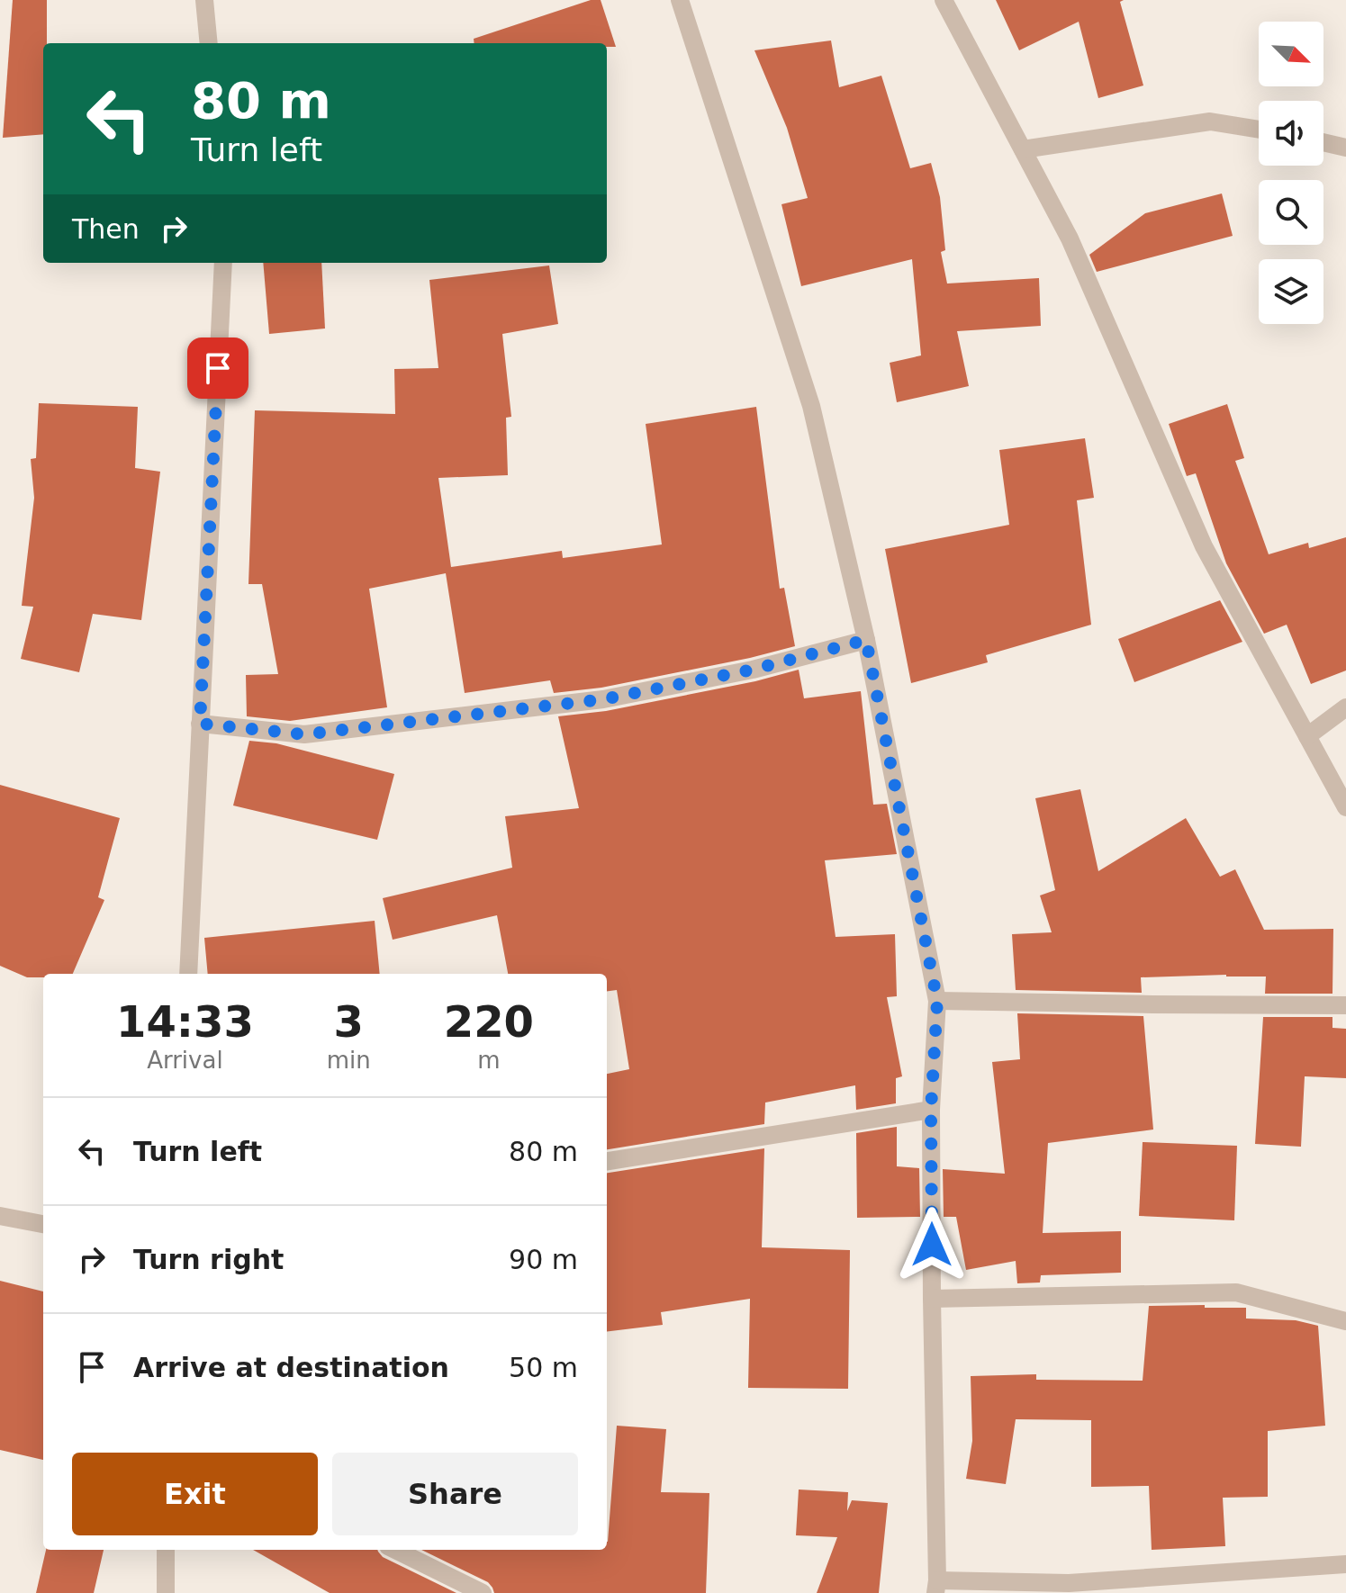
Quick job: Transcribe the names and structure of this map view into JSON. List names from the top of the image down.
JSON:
{
  "north": "bottom right",
  "page": {
    "turn": ["80 m", "Turn left"],
    "then": "Then",
    "eta": [
      "14:33",
      "Arrival",
      "3",
      "min",
      "220",
      "m"
    ],
    "list": [
      {
        "name": "Turn left",
        "value": "80 m"
      },
      {
        "name": "Turn right",
        "value": "90 m"
      },
      {
        "name": "Arrive at destination",
        "value": "50 m"
      }
    ],
    "buttons": ["Exit", "Share"]
  }
}
